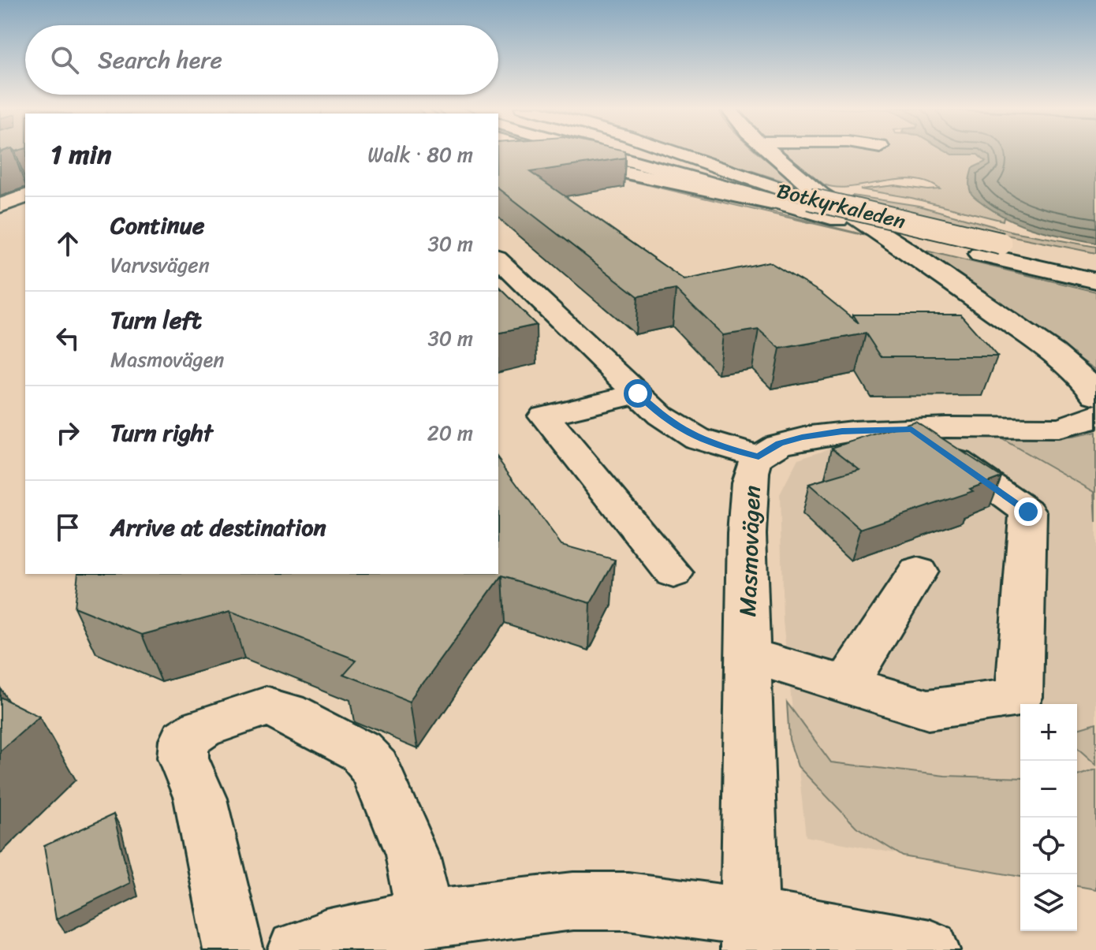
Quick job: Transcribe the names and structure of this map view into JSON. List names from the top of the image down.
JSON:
{
  "streets": {
    "street": ["Botkyrkaleden", "Masmovägen"]
  },
  "page": {
    "search": "Search here",
    "heading": ["1 min", "Walk · 80 m"],
    "list": [
      ["Continue", "Varvsvägen", "30 m"],
      ["Turn left", "Masmovägen", "30 m"],
      ["Turn right", "20 m"],
      "Arrive at destination"
    ],
    "map_buttons": ["+", "−"]
  }
}
